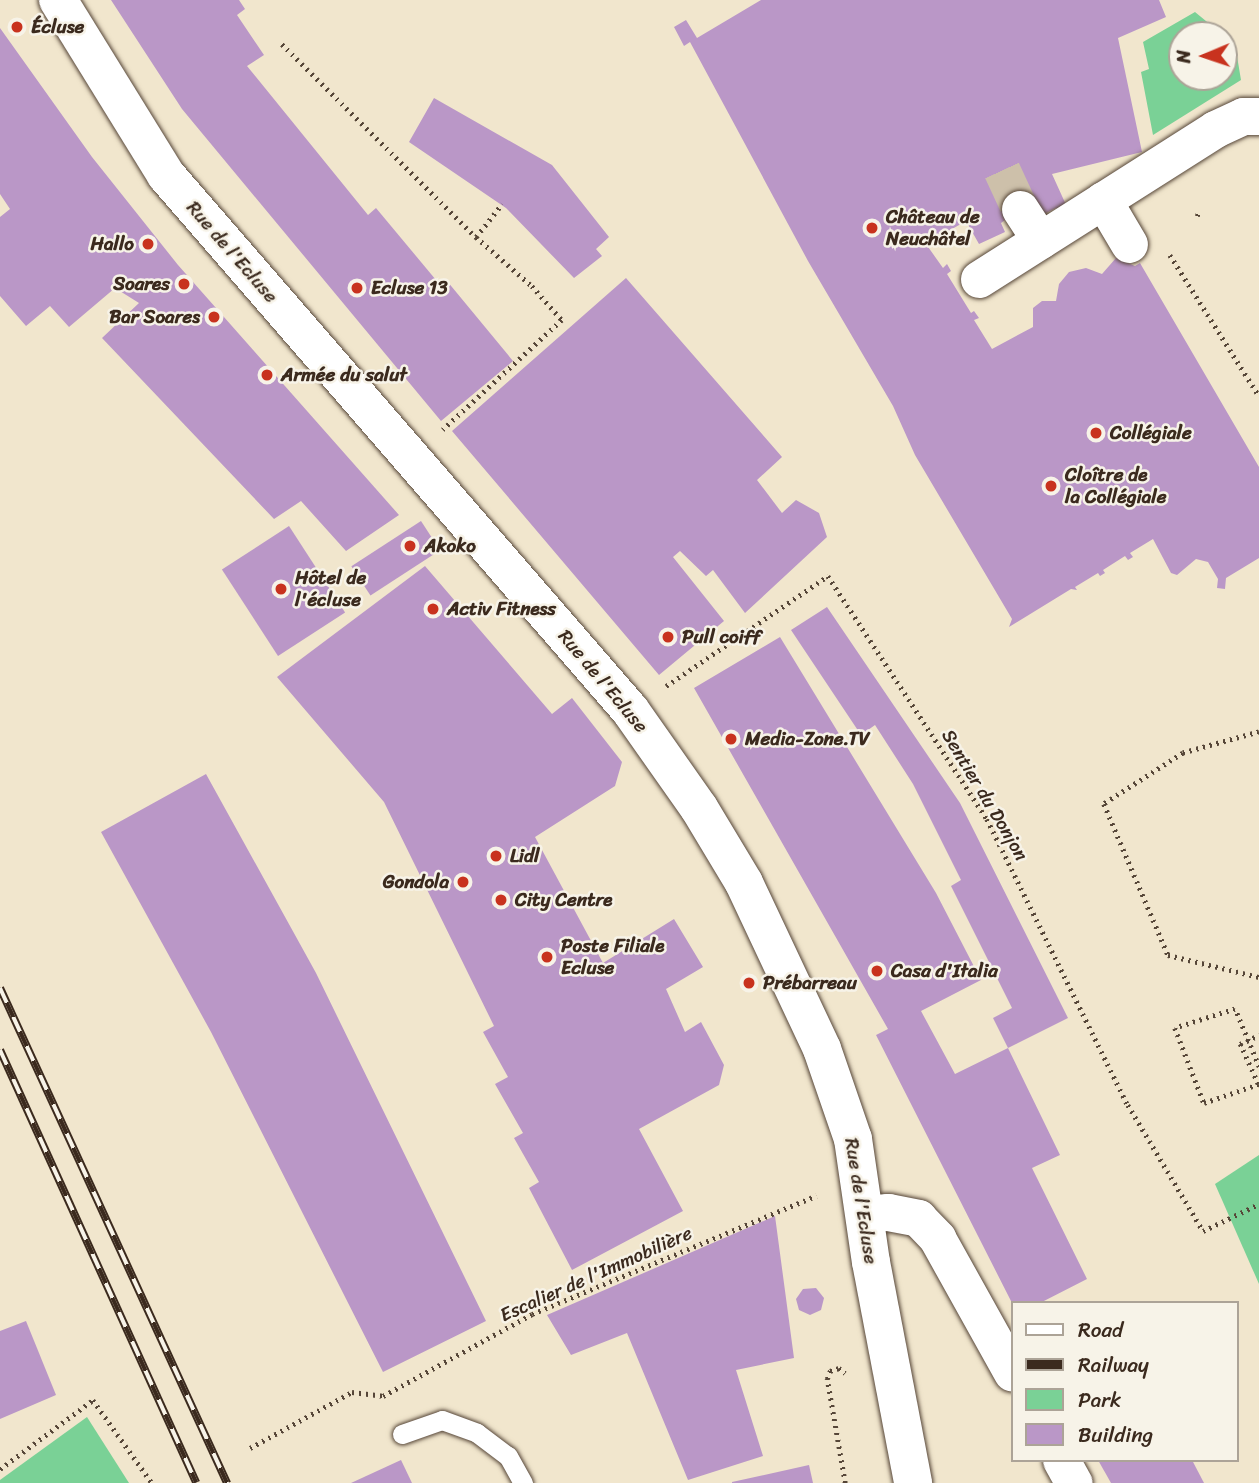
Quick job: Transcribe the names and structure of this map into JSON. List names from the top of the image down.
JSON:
{
  "streets": {
    "street": ["Rue de l'Ecluse"],
    "path": ["Sentier du Donjon", "Escalier de l'Immobilière"]
  },
  "crossings": [
    ["Rue de l'Ecluse", "Sentier du Donjon"]
  ],
  "places": [
    "Écluse",
    "Château de Neuchâtel",
    "Hallo",
    "Soares",
    "Ecluse 13",
    "Bar Soares",
    "Armée du salut",
    "Collégiale",
    "Cloître de la Collégiale",
    "Akoko",
    "Hôtel de l'écluse",
    "Activ Fitness",
    "Pull coiff",
    "Media-Zone.TV",
    "Lidl",
    "Gondola",
    "City Centre",
    "Poste Filiale Ecluse",
    "Casa d'Italia",
    "Prébarreau"
  ],
  "legend": [
    "Road",
    "Railway",
    "Park",
    "Building"
  ],
  "north": "left"
}
